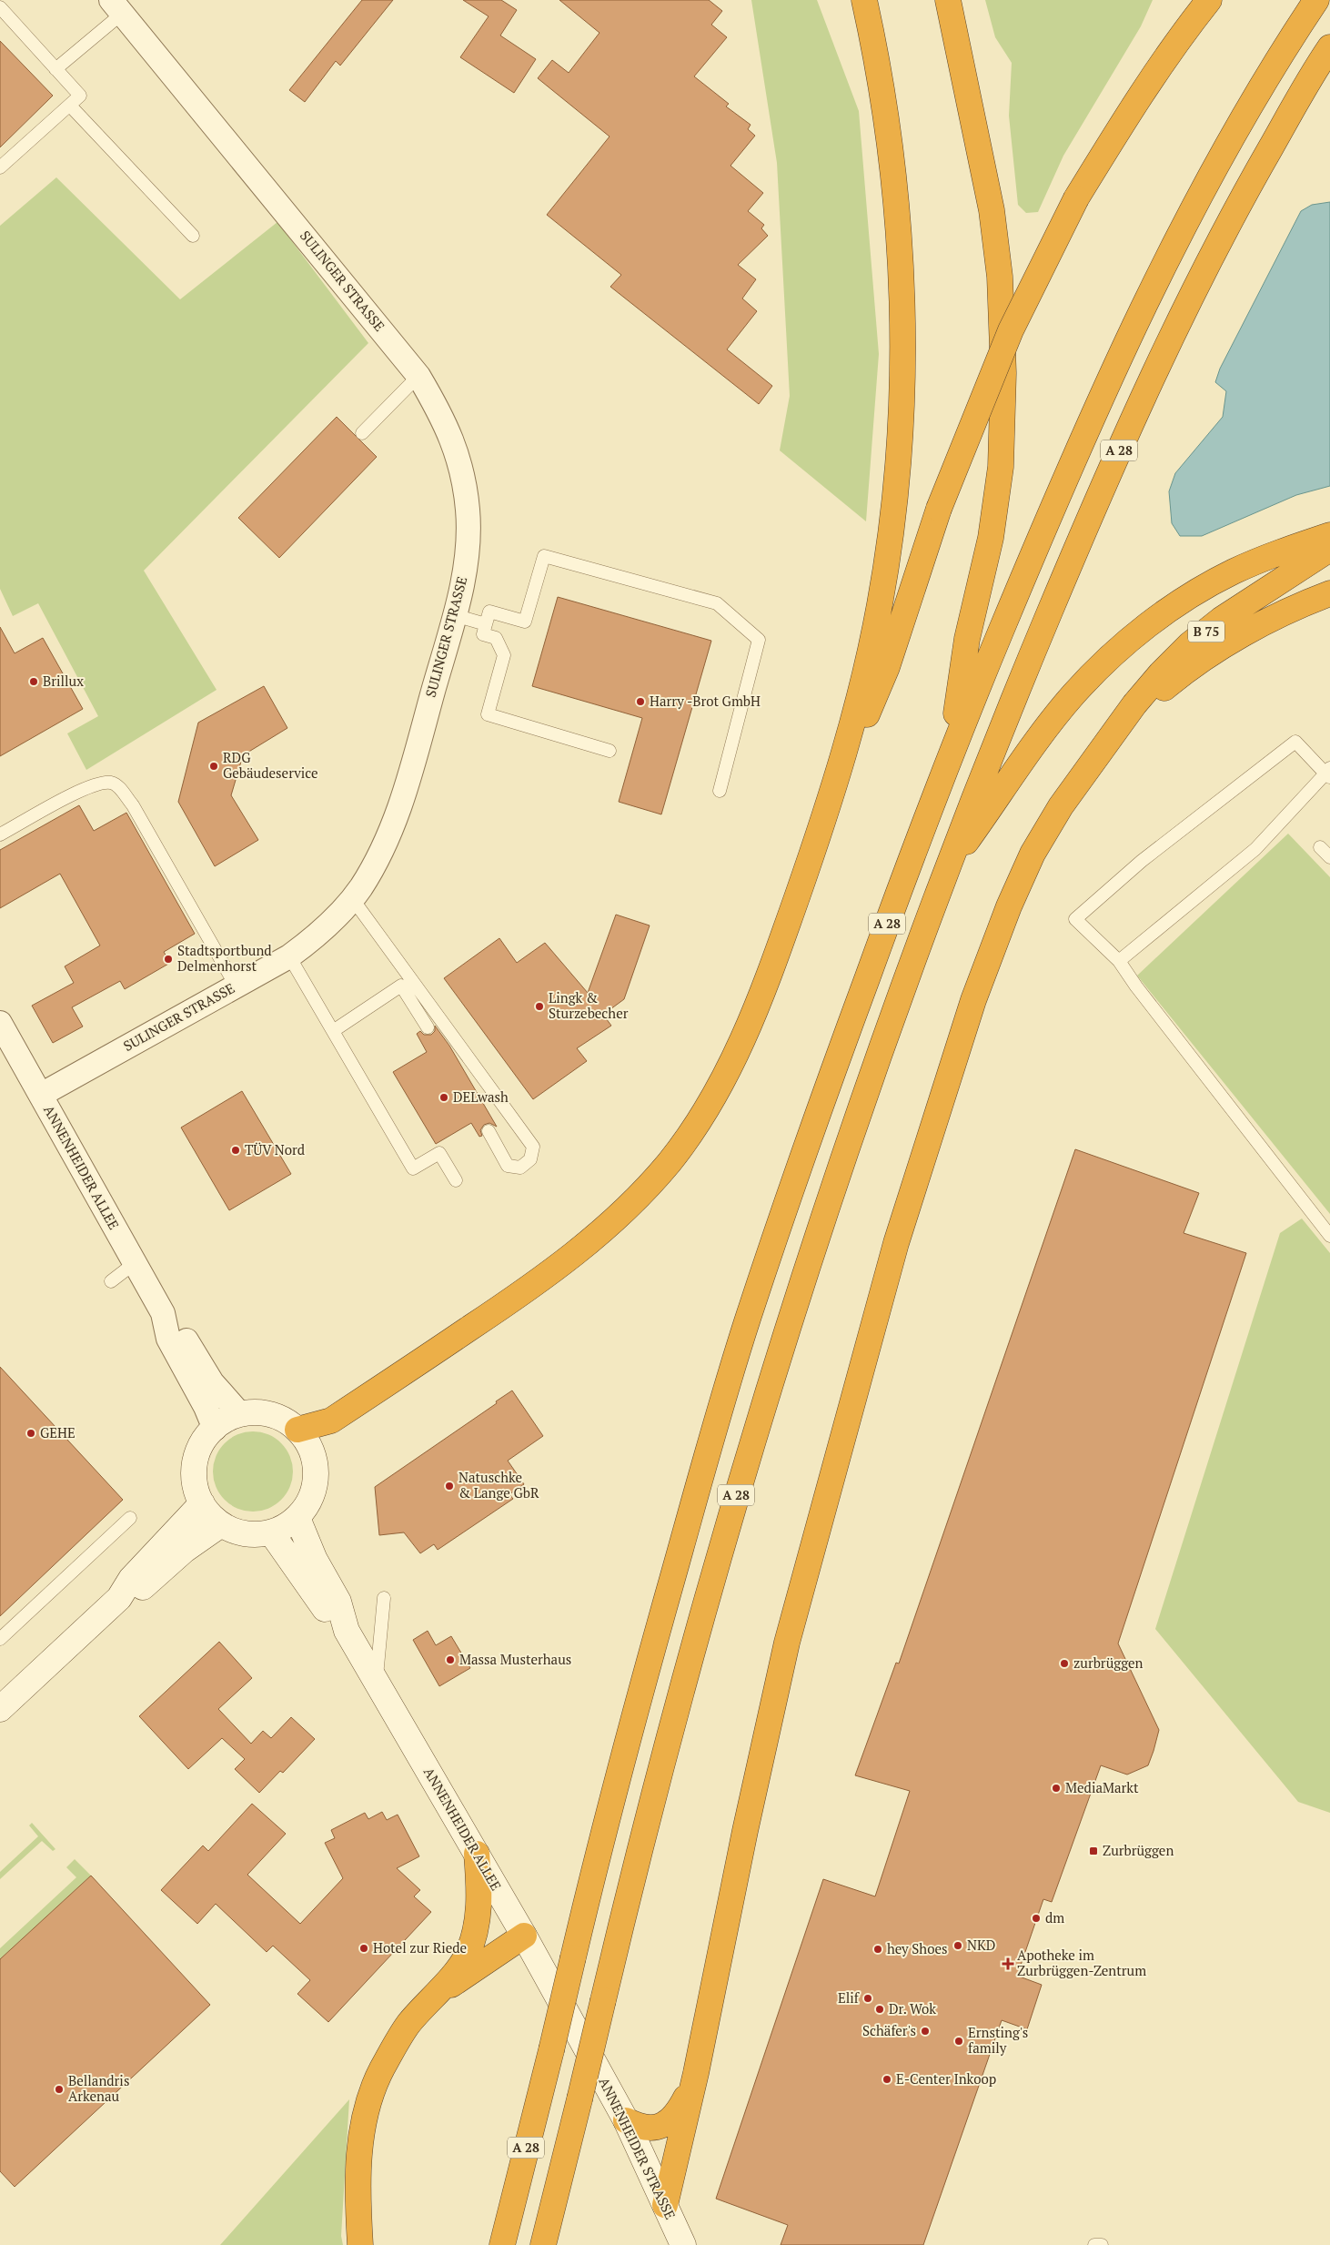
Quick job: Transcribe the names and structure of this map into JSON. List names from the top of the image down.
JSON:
{
  "streets": {
    "highway": ["A 28", "B 75"],
    "main road": ["ANNENHEIDER ALLEE", "ANNENHEIDER STRASSE"],
    "street": ["SULINGER STRASSE"]
  },
  "crossings": [
    ["SULINGER STRASSE", "ANNENHEIDER ALLEE"],
    ["ANNENHEIDER ALLEE", "ANNENHEIDER STRASSE"]
  ],
  "places": {
    "other": [
      "Brillux",
      "Harry -Brot GmbH",
      "RDG Gebäudeservice",
      "Stadtsportbund Delmenhorst",
      "Lingk & Sturzebecher",
      "DELwash",
      "TÜV Nord",
      "GEHE",
      "Natuschke & Lange GbR",
      "Massa Musterhaus",
      "zurbrüggen",
      "MediaMarkt",
      "dm",
      "NKD",
      "Hotel zur Riede",
      "hey Shoes",
      "Elif",
      "Dr. Wok",
      "Schäfer's",
      "Ernsting's family",
      "E-Center Inkoop",
      "Bellandris Arkenau"
    ],
    "transit": ["Zurbrüggen"],
    "health": ["Apotheke im Zurbrüggen-Zentrum"]
  }
}
